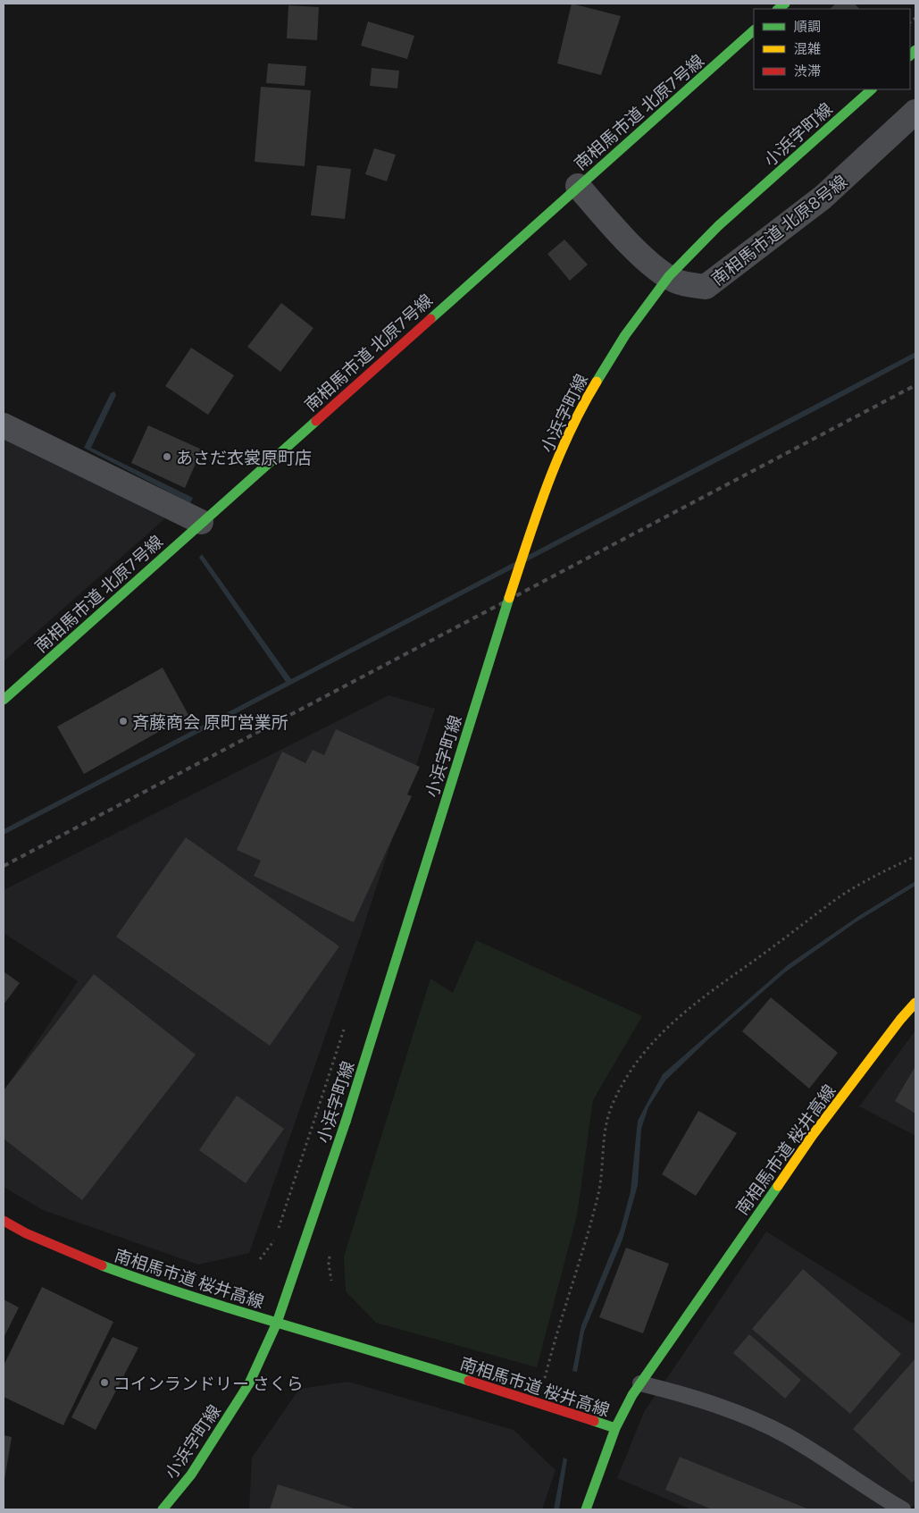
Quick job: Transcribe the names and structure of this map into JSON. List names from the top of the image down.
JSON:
{
  "streets": {
    "street": [
      "南相馬市道 北原7号線",
      "小浜字町線",
      "南相馬市道 北原8号線",
      "南相馬市道 桜井高線"
    ]
  },
  "crossings": [
    ["南相馬市道 北原7号線", "南相馬市道 北原8号線"],
    ["小浜字町線", "南相馬市道 桜井高線"]
  ],
  "places": ["あさだ衣裳原町店", "斉藤商会 原町営業所", "コインランドリー さくら"],
  "legend": ["順調", "混雑", "渋滞"]
}
